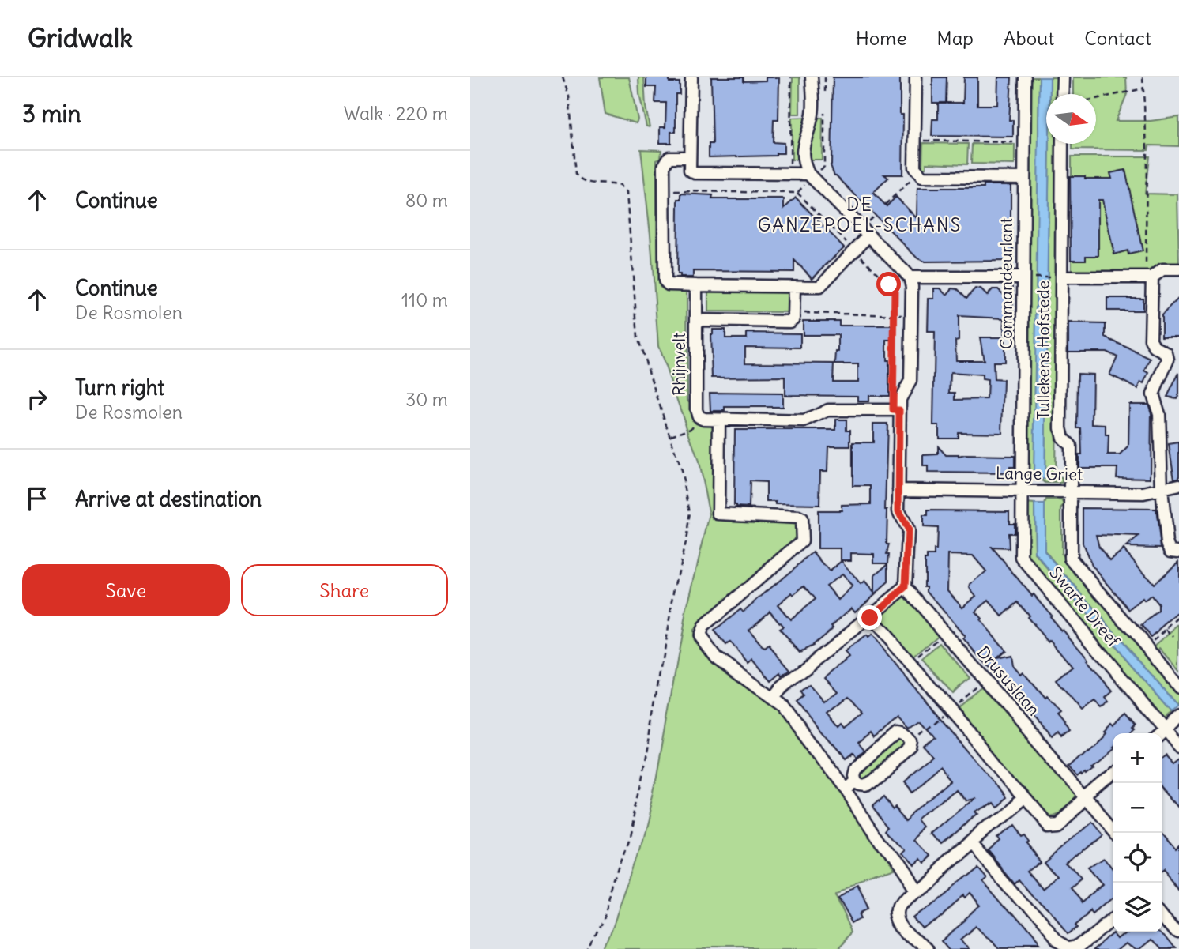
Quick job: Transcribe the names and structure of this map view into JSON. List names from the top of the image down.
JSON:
{
  "streets": {
    "street": [
      "Commandeurlant",
      "Tullekens Hofstede",
      "Rhijnvelt",
      "Lange Griet",
      "Swarte Dreef",
      "Drususlaan"
    ]
  },
  "crossings": [
    ["Commandeurlant", "Lange Griet"],
    ["Commandeurlant", "Swarte Dreef"],
    ["Tullekens Hofstede", "Lange Griet"],
    ["Lange Griet", "Swarte Dreef"]
  ],
  "districts": ["DE GANZEPOEL-SCHANS"],
  "north": "right",
  "page": {
    "header": "Gridwalk",
    "nav": [
      "Home",
      "Map",
      "About",
      "Contact"
    ],
    "heading": ["3 min", "Walk · 220 m"],
    "list": [
      ["Continue", "80 m"],
      ["Continue", "De Rosmolen", "110 m"],
      ["Turn right", "De Rosmolen", "30 m"],
      "Arrive at destination"
    ],
    "buttons": ["Save", "Share"],
    "map_buttons": ["+", "−"]
  }
}
